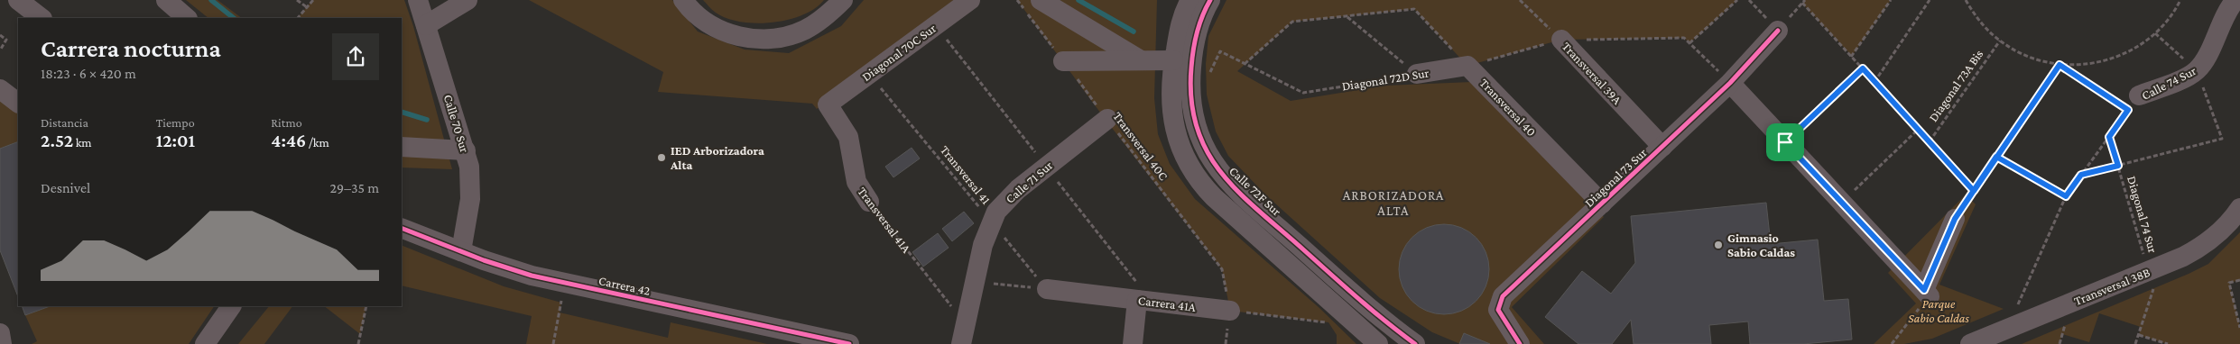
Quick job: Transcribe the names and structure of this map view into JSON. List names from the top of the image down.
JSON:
{
  "streets": {
    "street": [
      "Diagonal 70C Sur",
      "Transversal 39A",
      "Diagonal 72D Sur",
      "Calle 74 Sur",
      "Transversal 40",
      "Calle 70 Sur",
      "Diagonal 73 Sur",
      "Calle 71 Sur",
      "Calle 72F Sur",
      "Transversal 41A",
      "Carrera 42",
      "Transversal 38B",
      "Carrera 41A"
    ],
    "path": [
      "Diagonal 73A Bis",
      "Transversal 40C",
      "Transversal 41",
      "Diagonal 74 Sur"
    ]
  },
  "crossings": [
    ["Diagonal 70C Sur", "Transversal 41"],
    ["Diagonal 70C Sur", "Transversal 41A"],
    ["Transversal 39A", "Diagonal 73 Sur"],
    ["Diagonal 72D Sur", "Transversal 40"],
    ["Calle 74 Sur", "Diagonal 74 Sur"],
    ["Calle 74 Sur", "Transversal 38B"],
    ["Transversal 40", "Diagonal 73 Sur"],
    ["Calle 70 Sur", "Carrera 42"],
    ["Transversal 40C", "Calle 71 Sur"],
    ["Transversal 40C", "Carrera 41A"],
    ["Transversal 41", "Calle 71 Sur"],
    ["Transversal 41", "Carrera 41A"],
    ["Calle 71 Sur", "Transversal 41A"],
    ["Diagonal 74 Sur", "Transversal 38B"]
  ],
  "districts": ["ARBORIZADORA ALTA"],
  "parks": ["Parque Sabio Caldas"],
  "places": ["IED Arborizadora Alta", "Gimnasio Sabio Caldas"],
  "page": {
    "heading": ["Carrera nocturna", "18:23 · 6 × 420 m"],
    "stats": [
      ["Distancia", "2.52 km"],
      ["Tiempo", "12:01"],
      ["Ritmo", "4:46 /km"]
    ],
    "chart": ["Desnivel", "29–35 m"]
  }
}
